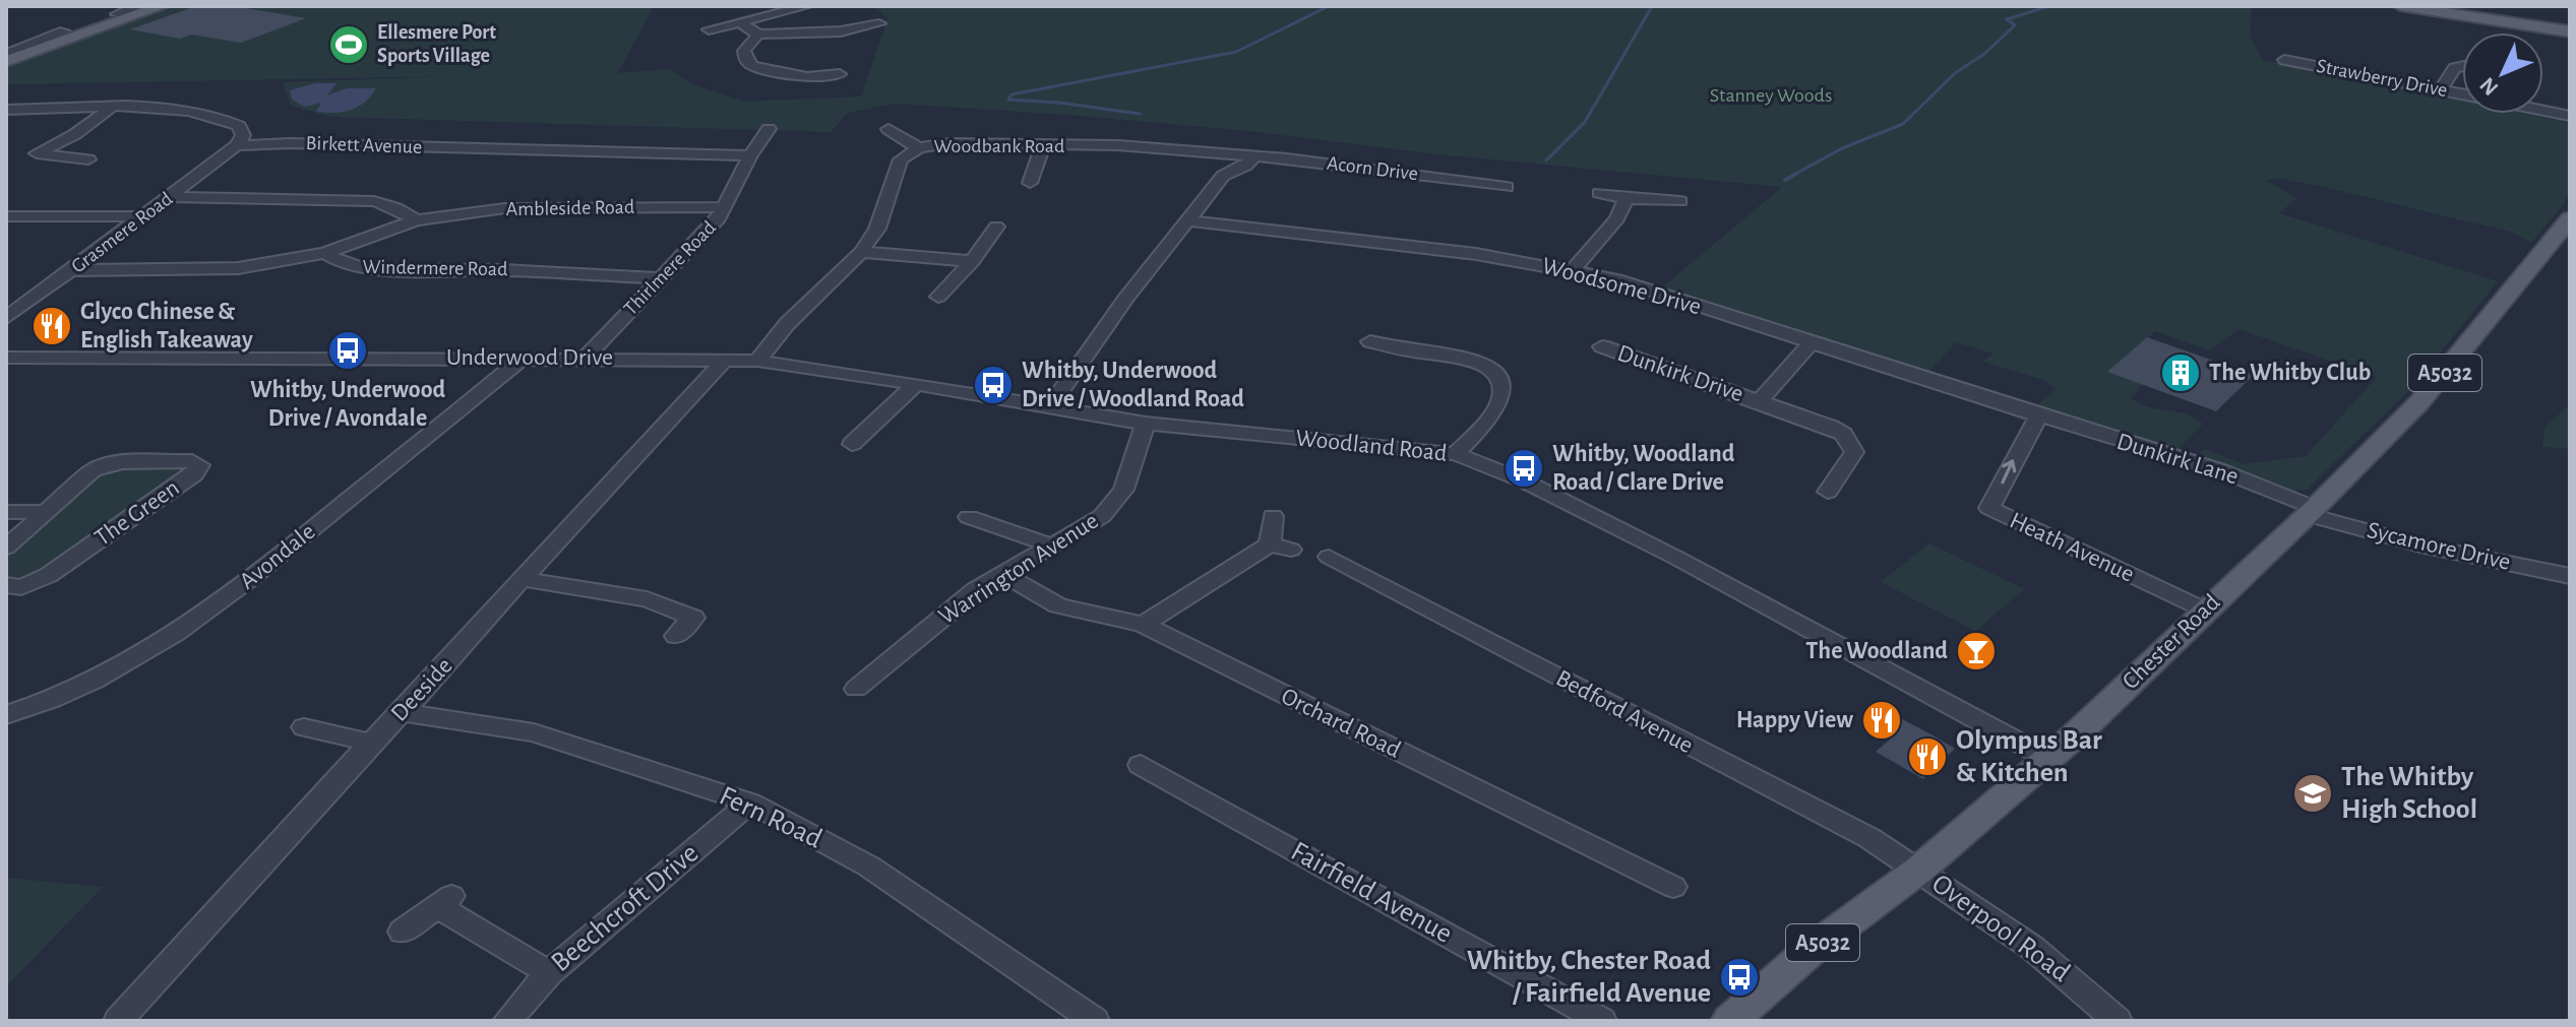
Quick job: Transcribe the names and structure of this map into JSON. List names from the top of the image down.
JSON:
{
  "streets": {
    "main road": ["A5032", "Chester Road"],
    "street": [
      "Strawberry Drive",
      "Birkett Avenue",
      "Woodbank Road",
      "Acorn Drive",
      "Ambleside Road",
      "Grasmere Road",
      "Windermere Road",
      "Thirlmere Road",
      "Woodsome Drive",
      "Underwood Drive",
      "Dunkirk Drive",
      "Woodland Road",
      "Dunkirk Lane",
      "The Green",
      "Sycamore Drive",
      "Heath Avenue",
      "Avondale",
      "Warrington Avenue",
      "Deeside",
      "Bedford Avenue",
      "Orchard Road",
      "Fern Road",
      "Fairfield Avenue",
      "Beechcroft Drive",
      "Overpool Road"
    ]
  },
  "crossings": [
    ["Birkett Avenue", "Grasmere Road"],
    ["Birkett Avenue", "Thirlmere Road"],
    ["Woodbank Road", "Acorn Drive"],
    ["Woodbank Road", "Underwood Drive"],
    ["Ambleside Road", "Windermere Road"],
    ["Ambleside Road", "Thirlmere Road"],
    ["Windermere Road", "Thirlmere Road"],
    ["Thirlmere Road", "Underwood Drive"],
    ["Woodsome Drive", "Dunkirk Drive"],
    ["Woodsome Drive", "Dunkirk Lane"],
    ["Woodsome Drive", "Heath Avenue"],
    ["Underwood Drive", "Woodland Road"],
    ["Underwood Drive", "Avondale"],
    ["Underwood Drive", "Deeside"],
    ["Woodland Road", "Warrington Avenue"],
    ["Woodland Road", "Chester Road"],
    ["Dunkirk Lane", "Sycamore Drive"],
    ["Dunkirk Lane", "Heath Avenue"],
    ["Dunkirk Lane", "Chester Road"],
    ["Sycamore Drive", "Chester Road"],
    ["Heath Avenue", "Chester Road"],
    ["Warrington Avenue", "Orchard Road"],
    ["Chester Road", "Bedford Avenue"],
    ["Chester Road", "Overpool Road"],
    ["Deeside", "Fern Road"],
    ["Bedford Avenue", "Overpool Road"],
    ["Fern Road", "Beechcroft Drive"]
  ],
  "parks": ["Stanney Woods"],
  "places": {
    "sports": ["Ellesmere Port Sports Village"],
    "restaurant": ["Glyco Chinese & English Takeaway", "Happy View", "Olympus Bar & Kitchen"],
    "bus stop": [
      "Whitby, Underwood Drive / Avondale",
      "Whitby, Underwood Drive / Woodland Road",
      "Whitby, Woodland Road / Clare Drive",
      "Whitby, Chester Road / Fairfield Avenue"
    ],
    "building": ["The Whitby Club"],
    "bar": ["The Woodland"],
    "school or university": ["The Whitby High School"]
  },
  "north": "bottom left"
}
